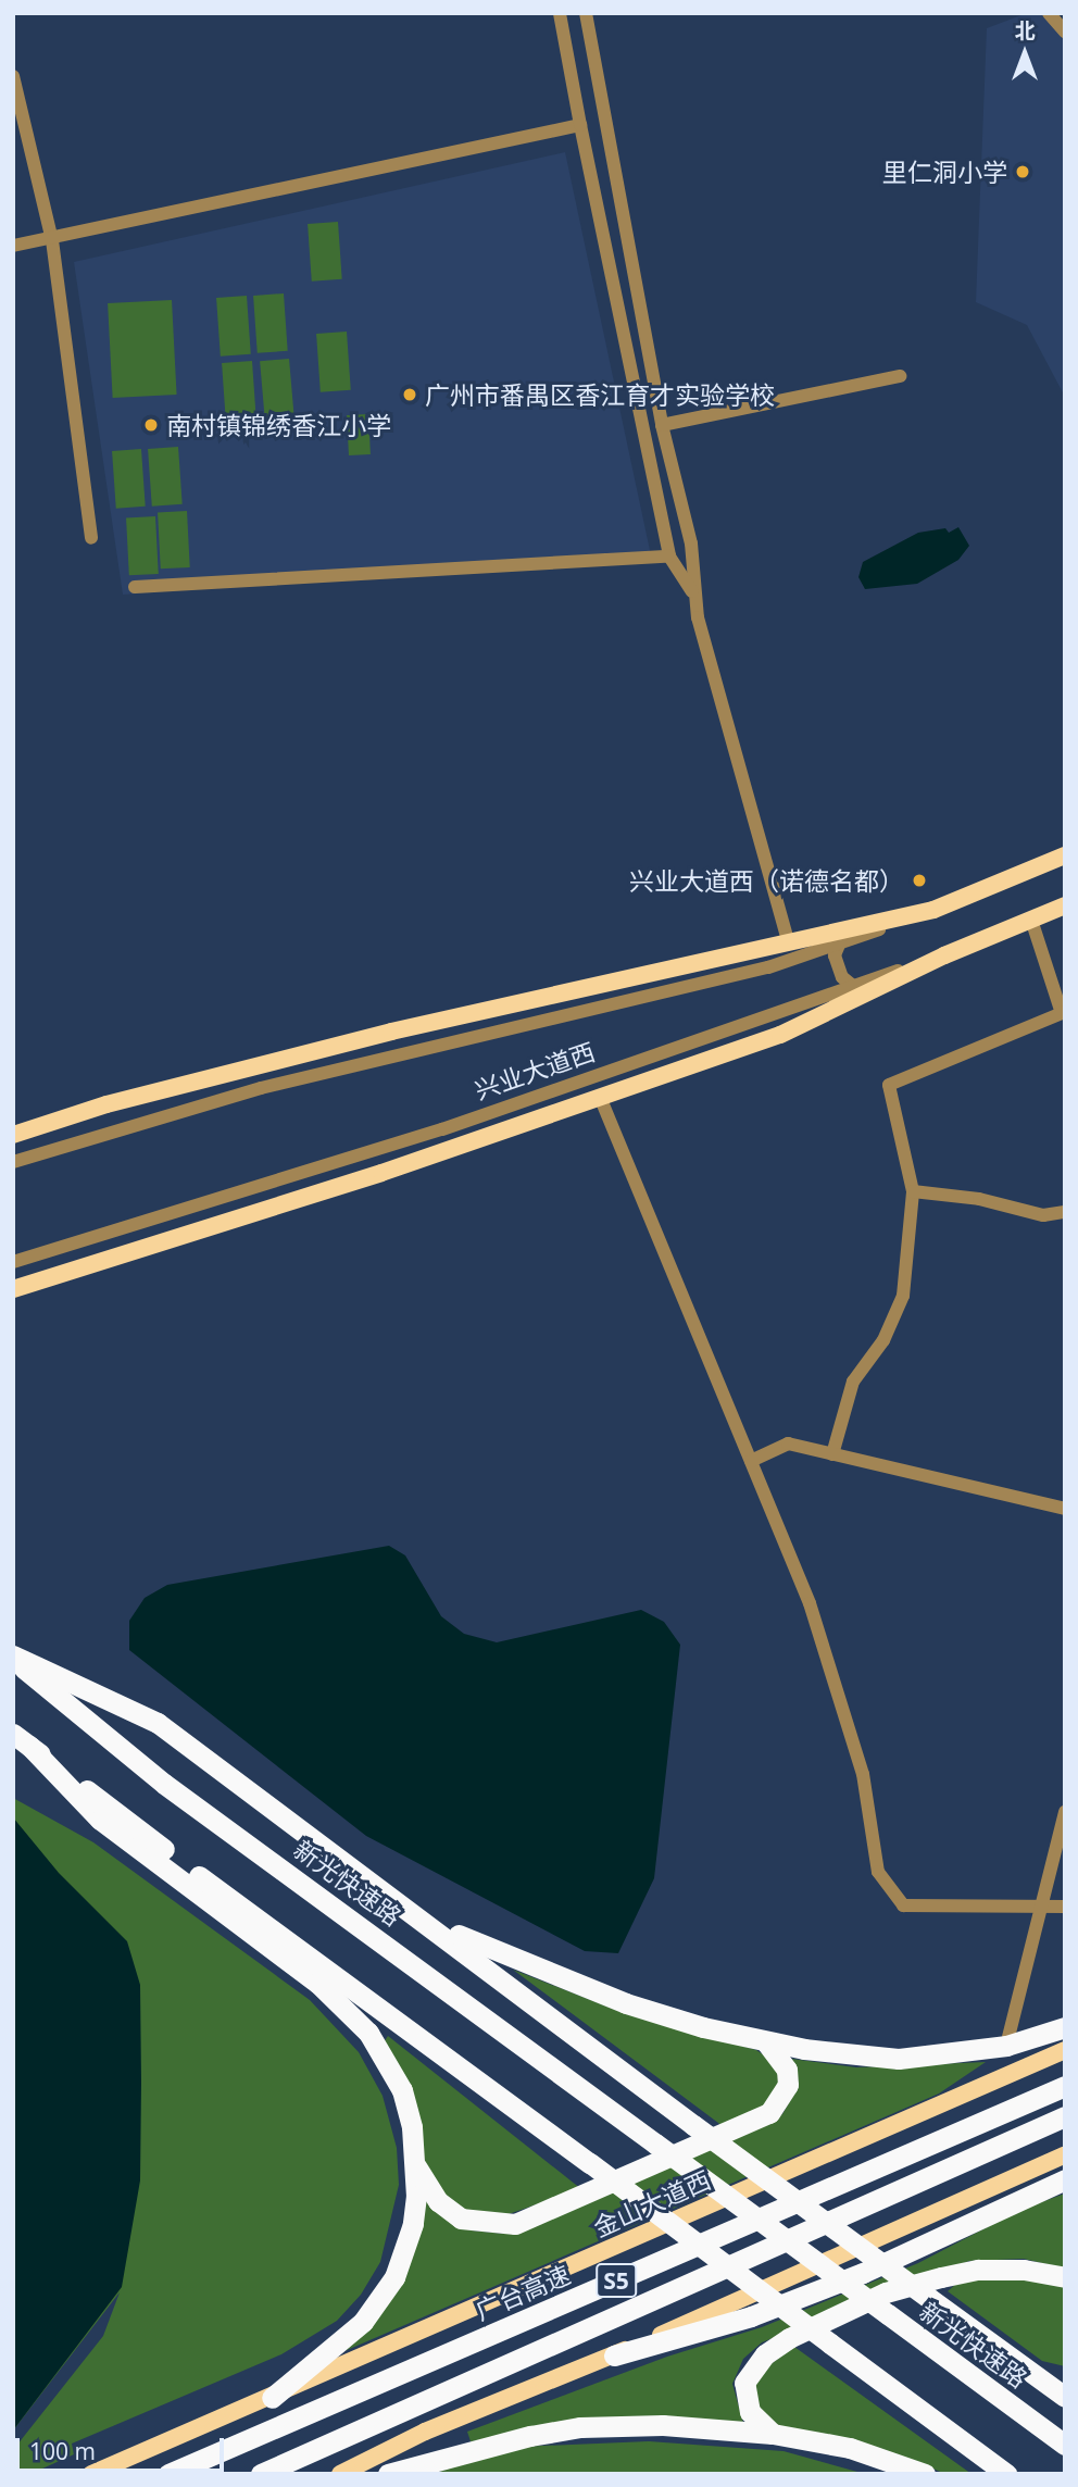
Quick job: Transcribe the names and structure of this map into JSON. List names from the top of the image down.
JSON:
{
  "streets": {
    "highway": ["新光快速路", "S5", "广台高速"],
    "main road": ["兴业大道西", "金山大道西"]
  },
  "places": [
    "里仁洞小学",
    "广州市番禺区香江育才实验学校",
    "南村镇锦绣香江小学",
    "兴业大道西（诺德名都）"
  ],
  "scale_bar": "100 m",
  "north": "top"
}
